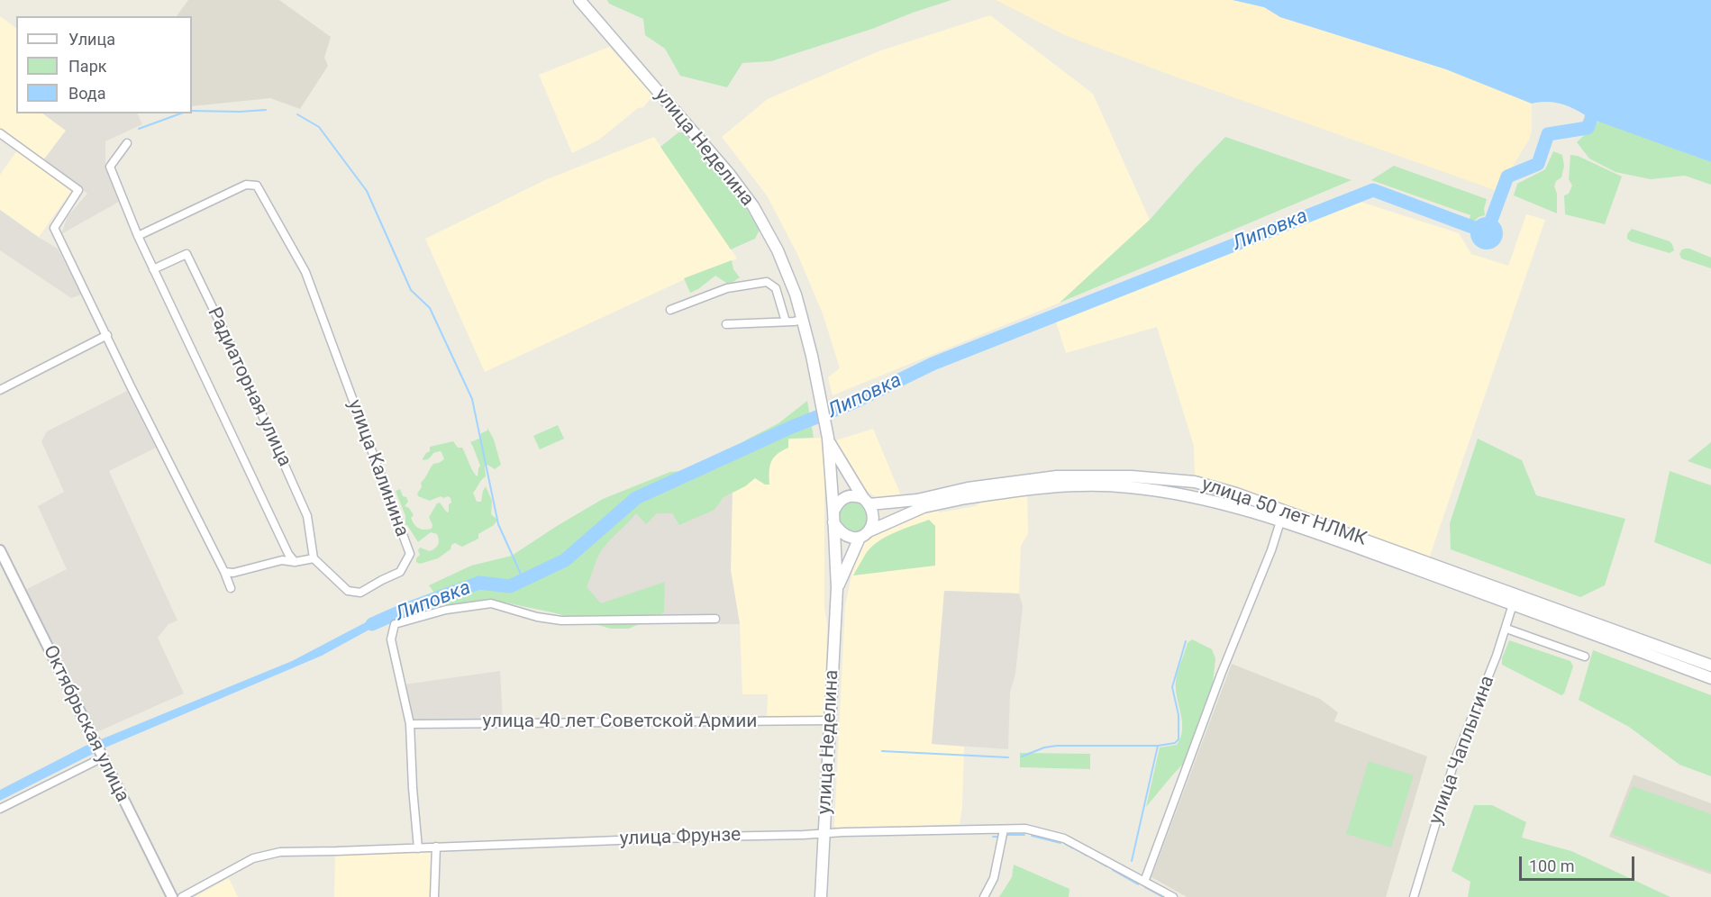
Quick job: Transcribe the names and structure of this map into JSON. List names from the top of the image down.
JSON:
{
  "streets": {
    "main road": ["улица Неделина", "улица 50 лет НЛМК"],
    "street": [
      "Радиаторная улица",
      "улица Калинина",
      "улица 40 лет Советской Армии",
      "Октябрьская улица",
      "улица Чаплыгина",
      "улица Фрунзе"
    ]
  },
  "crossings": [
    ["улица Неделина", "улица 50 лет НЛМК"],
    ["улица Неделина", "улица 40 лет Советской Армии"],
    ["улица Неделина", "улица Фрунзе"],
    ["Радиаторная улица", "улица Калинина"],
    ["улица 50 лет НЛМК", "улица Чаплыгина"]
  ],
  "water": ["Липовка"],
  "legend": ["Улица", "Парк", "Вода"],
  "scale_bar": "100 m"
}
